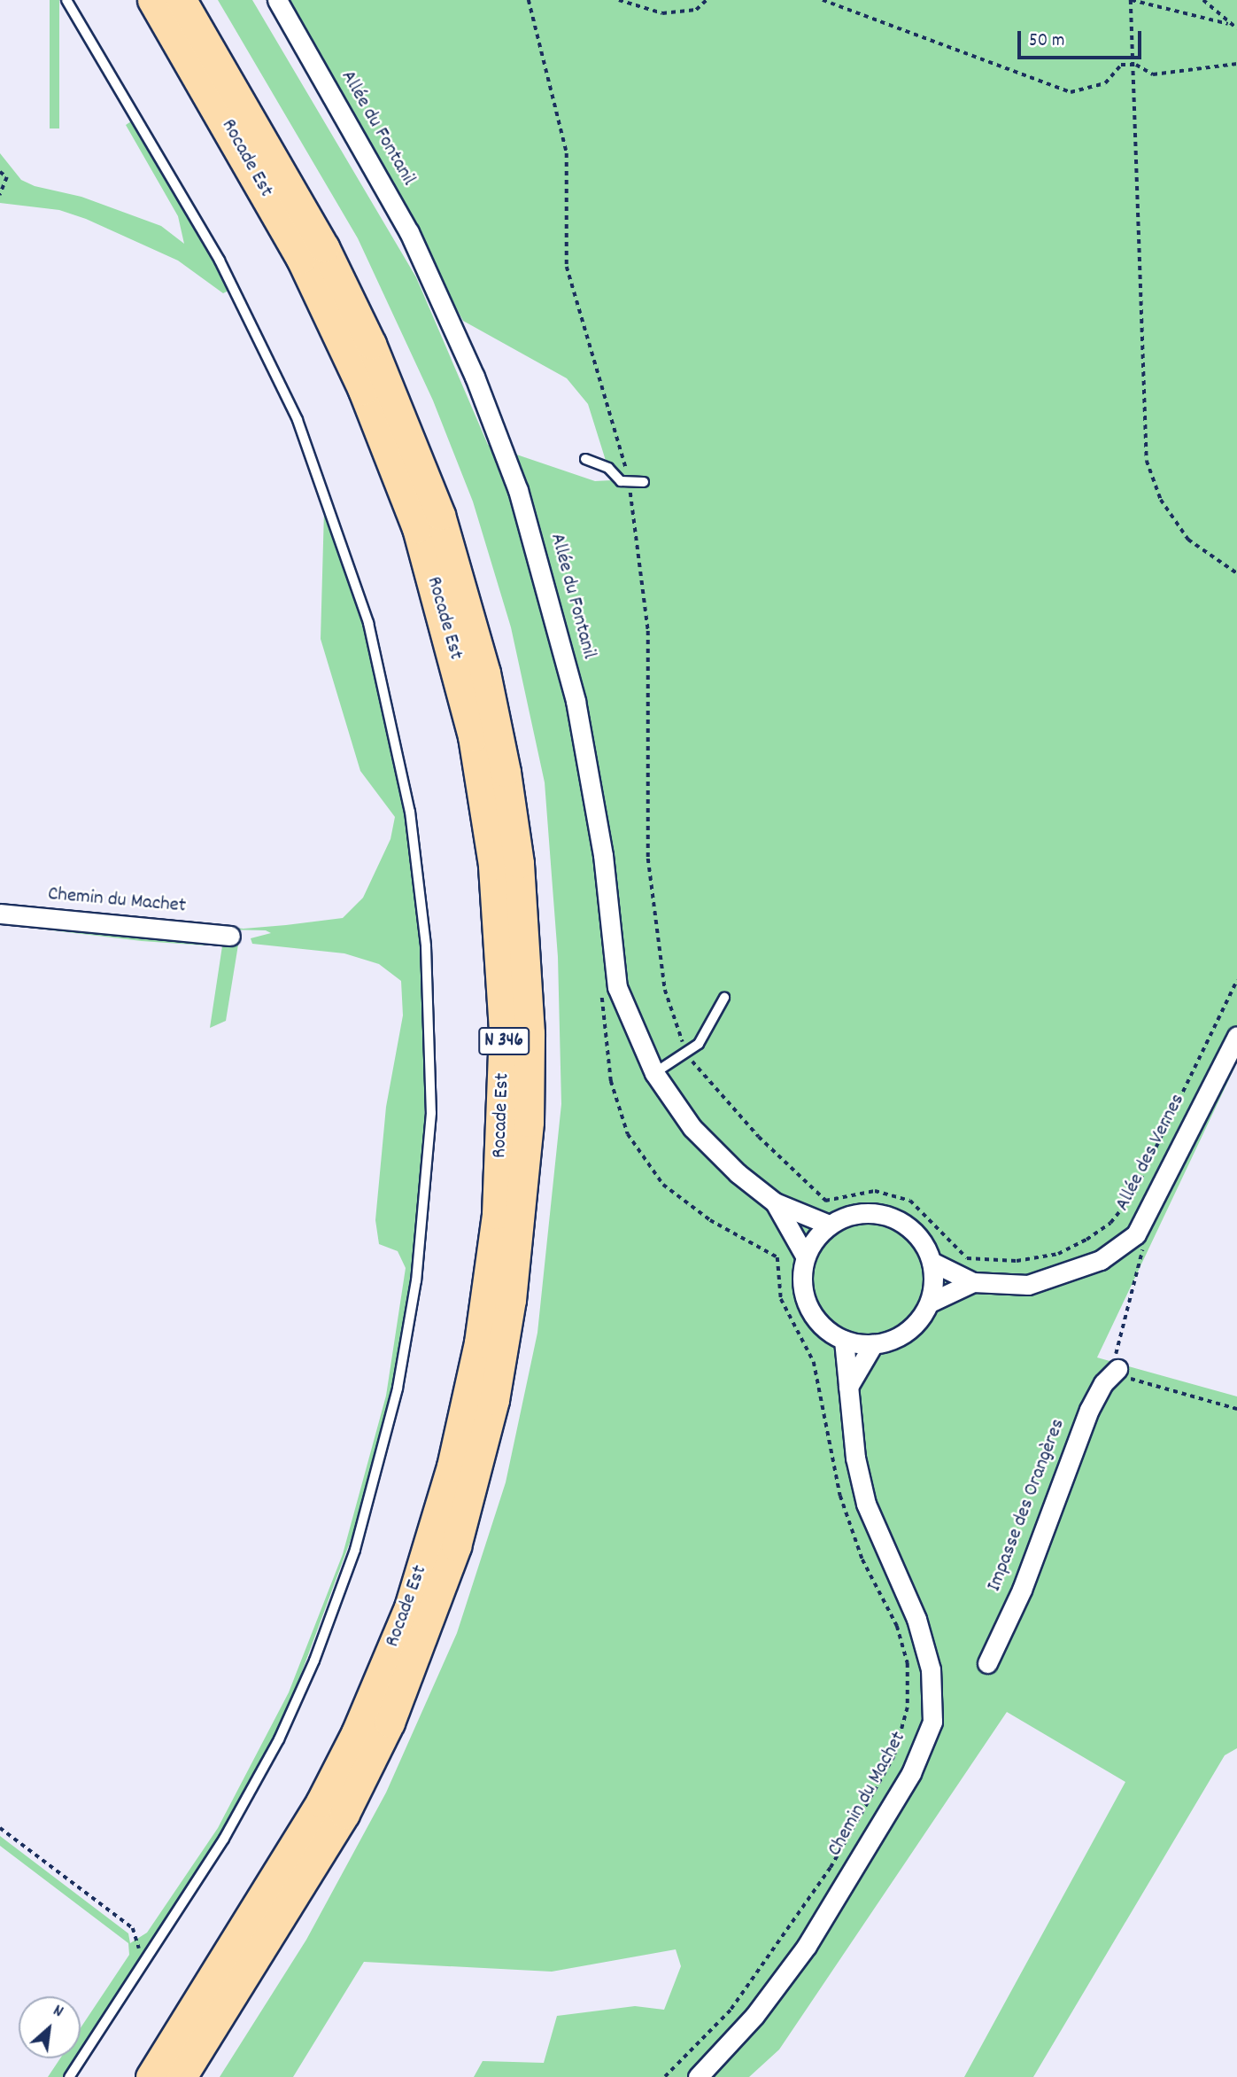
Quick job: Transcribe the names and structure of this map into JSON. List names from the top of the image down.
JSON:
{
  "streets": {
    "highway": ["Rocade Est", "N 346"],
    "street": [
      "Allée du Fontanil",
      "Chemin du Machet",
      "Allée des Vernes",
      "Impasse des Orangères"
    ]
  },
  "crossings": [
    ["Allée du Fontanil", "Chemin du Machet"],
    ["Allée du Fontanil", "Allée des Vernes"],
    ["Chemin du Machet", "Allée des Vernes"]
  ],
  "scale_bar": "50 m",
  "north": "top right"
}
